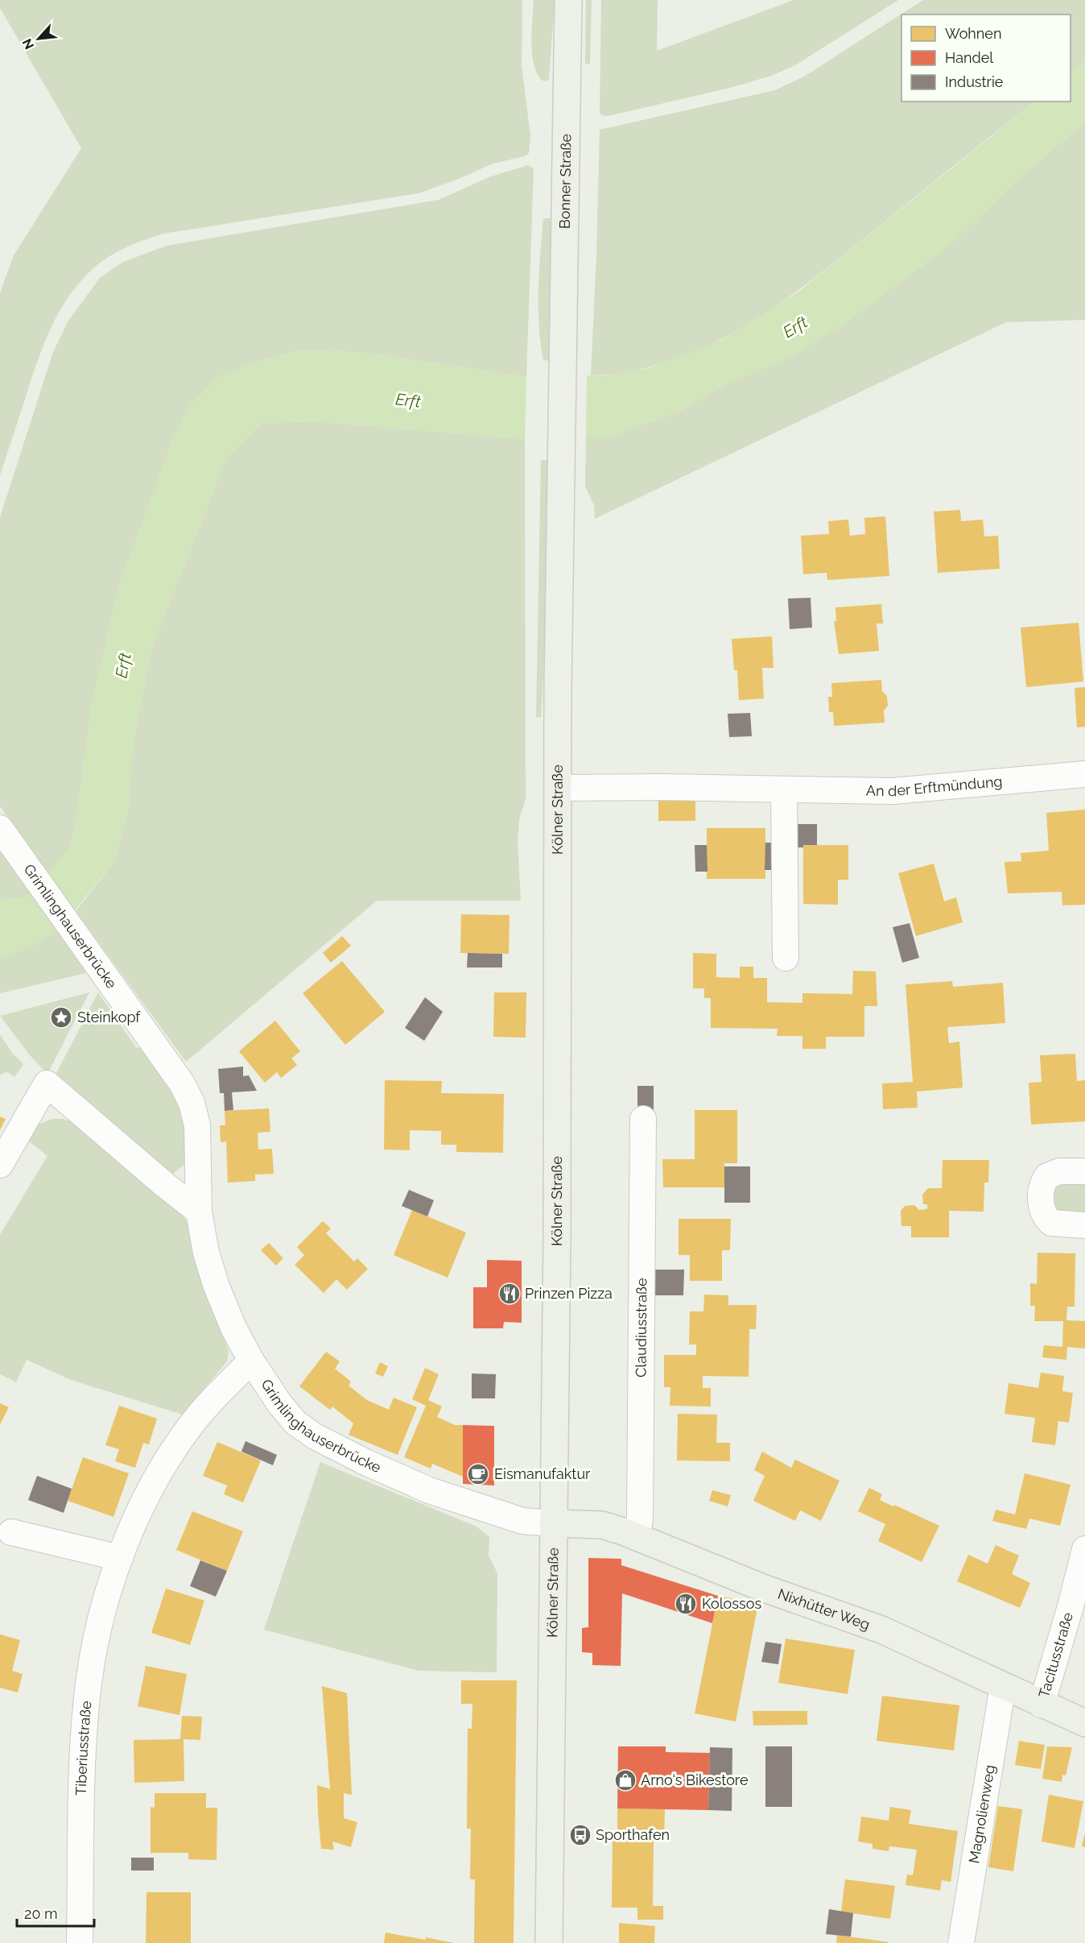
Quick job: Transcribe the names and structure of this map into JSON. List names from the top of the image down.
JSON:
{
  "streets": {
    "main road": ["Bonner Straße", "Kölner Straße", "Nixhütter Weg"],
    "street": [
      "An der Erftmündung",
      "Grimlinghauserbrücke",
      "Claudiusstraße",
      "Tacitusstraße",
      "Tiberiusstraße",
      "Magnolienweg"
    ]
  },
  "crossings": [
    ["Bonner Straße", "Kölner Straße"],
    ["An der Erftmündung", "Kölner Straße"],
    ["Kölner Straße", "Grimlinghauserbrücke"],
    ["Kölner Straße", "Nixhütter Weg"],
    ["Grimlinghauserbrücke", "Nixhütter Weg"],
    ["Grimlinghauserbrücke", "Tiberiusstraße"],
    ["Claudiusstraße", "Nixhütter Weg"],
    ["Nixhütter Weg", "Tacitusstraße"],
    ["Nixhütter Weg", "Magnolienweg"]
  ],
  "water": ["Erft"],
  "places": {
    "place": ["Steinkopf"],
    "restaurant": ["Prinzen Pizza", "Kolossos"],
    "cafe": ["Eismanufaktur"],
    "shop": ["Arno‘s Bikestore"],
    "bus stop": ["Sporthafen"]
  },
  "legend": ["Wohnen", "Handel", "Industrie"],
  "scale_bar": "20 m",
  "north": "bottom left"
}
